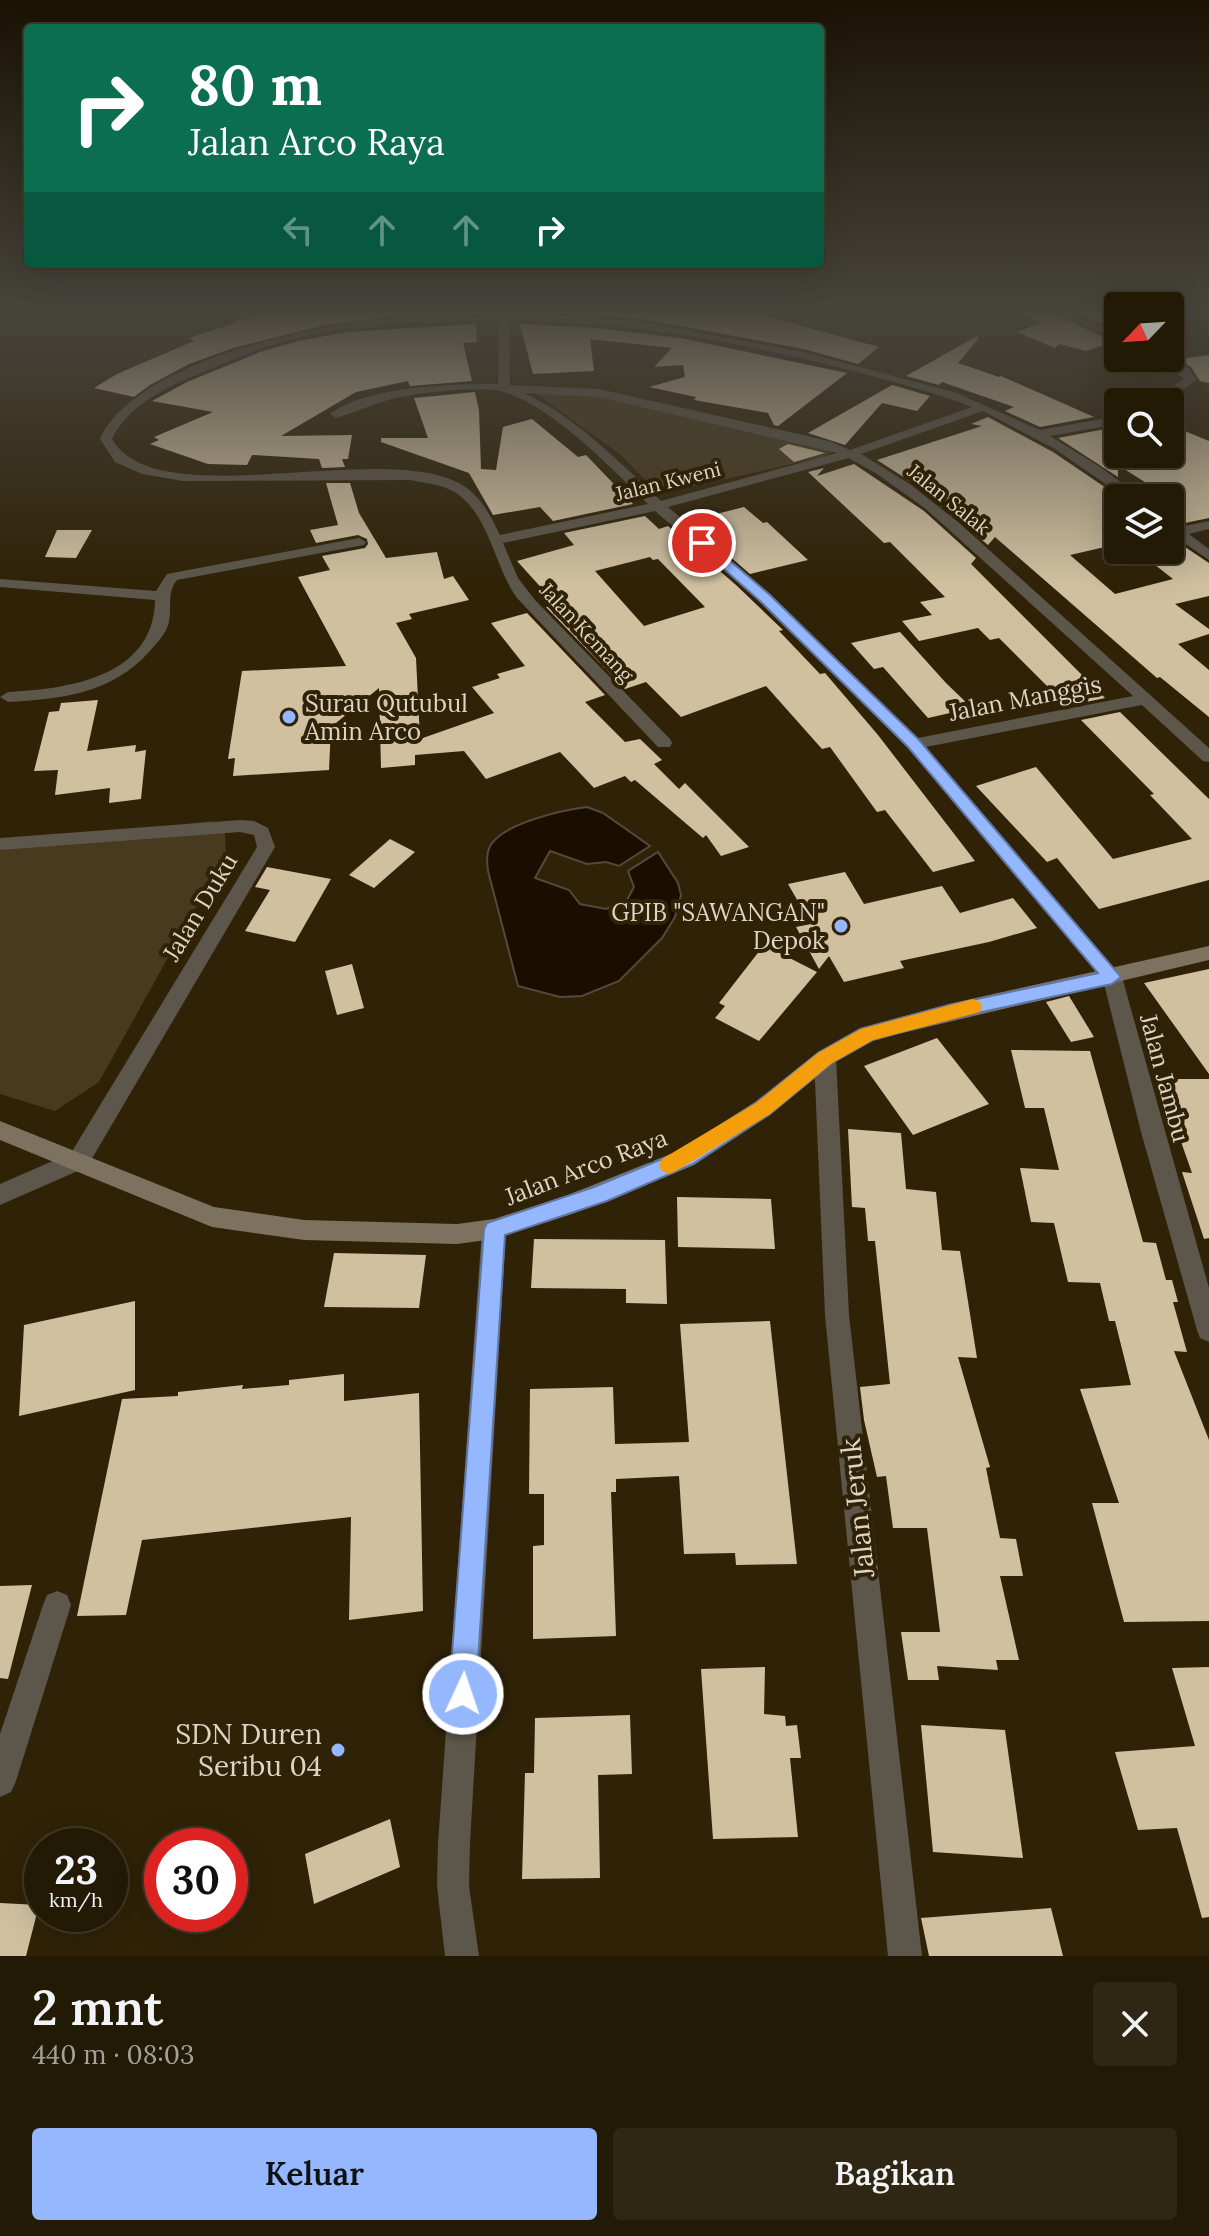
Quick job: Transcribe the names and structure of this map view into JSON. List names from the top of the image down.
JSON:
{
  "streets": {
    "main road": ["Jalan Arco Raya"],
    "street": [
      "Jalan Kweni",
      "Jalan Salak",
      "Jalan Kemang",
      "Jalan Manggis",
      "Jalan Duku",
      "Jalan Jambu",
      "Jalan Jeruk"
    ]
  },
  "crossings": [
    ["Jalan Kweni", "Jalan Salak"],
    ["Jalan Kweni", "Jalan Kemang"],
    ["Jalan Salak", "Jalan Manggis"],
    ["Jalan Duku", "Jalan Arco Raya"],
    ["Jalan Jambu", "Jalan Arco Raya"],
    ["Jalan Arco Raya", "Jalan Jeruk"]
  ],
  "places": ["Surau Qutubul Amin Arco", "GPIB \"SAWANGAN\" Depok", "SDN Duren Seribu 04"],
  "north": "bottom left",
  "page": {
    "turn": ["80 m", "Jalan Arco Raya"],
    "speed": "23 km/h",
    "limit": "30",
    "heading": ["2 mnt", "440 m · 08:03"],
    "buttons": ["Keluar", "Bagikan"]
  }
}
